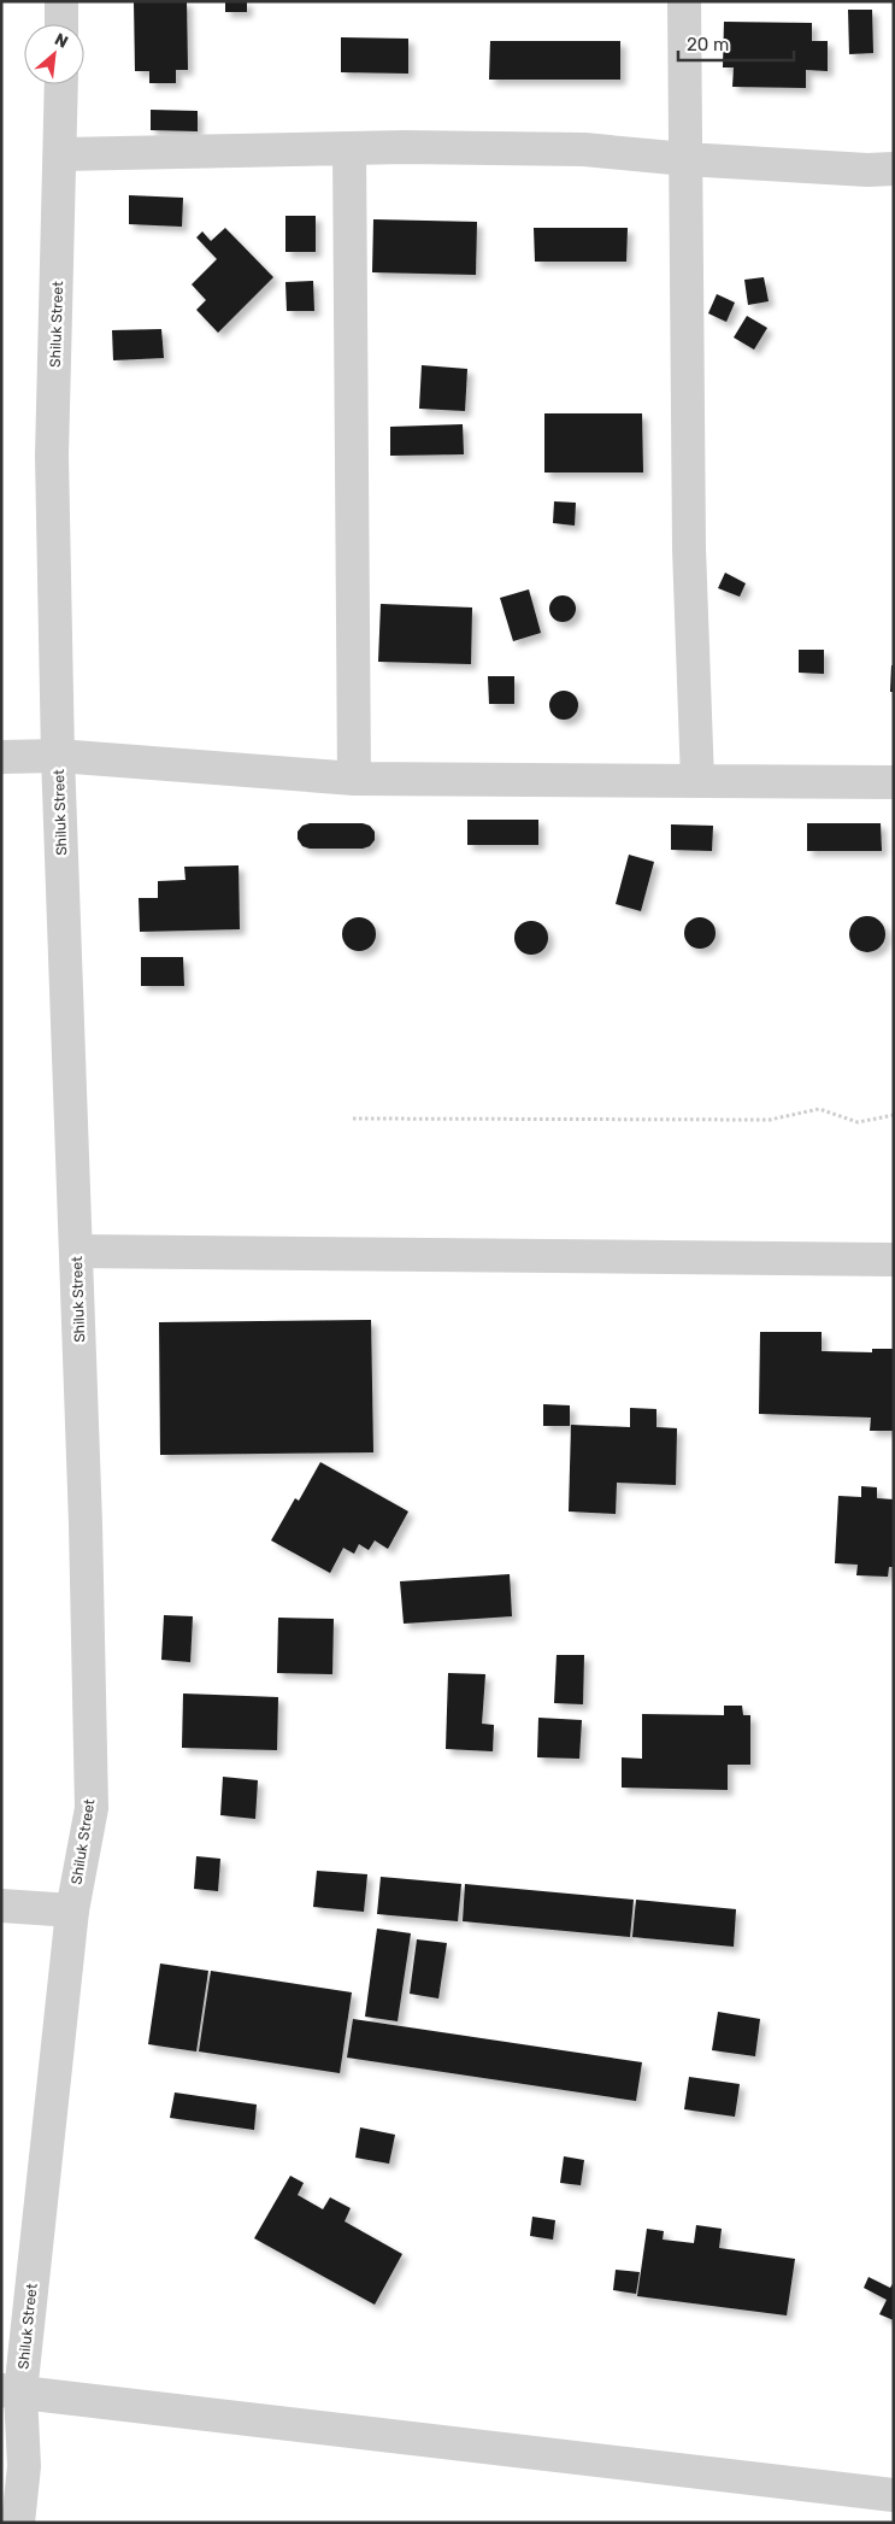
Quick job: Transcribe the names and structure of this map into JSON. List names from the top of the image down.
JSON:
{
  "streets": {
    "street": ["Shiluk Street"]
  },
  "scale_bar": "20 m",
  "north": "top right"
}
